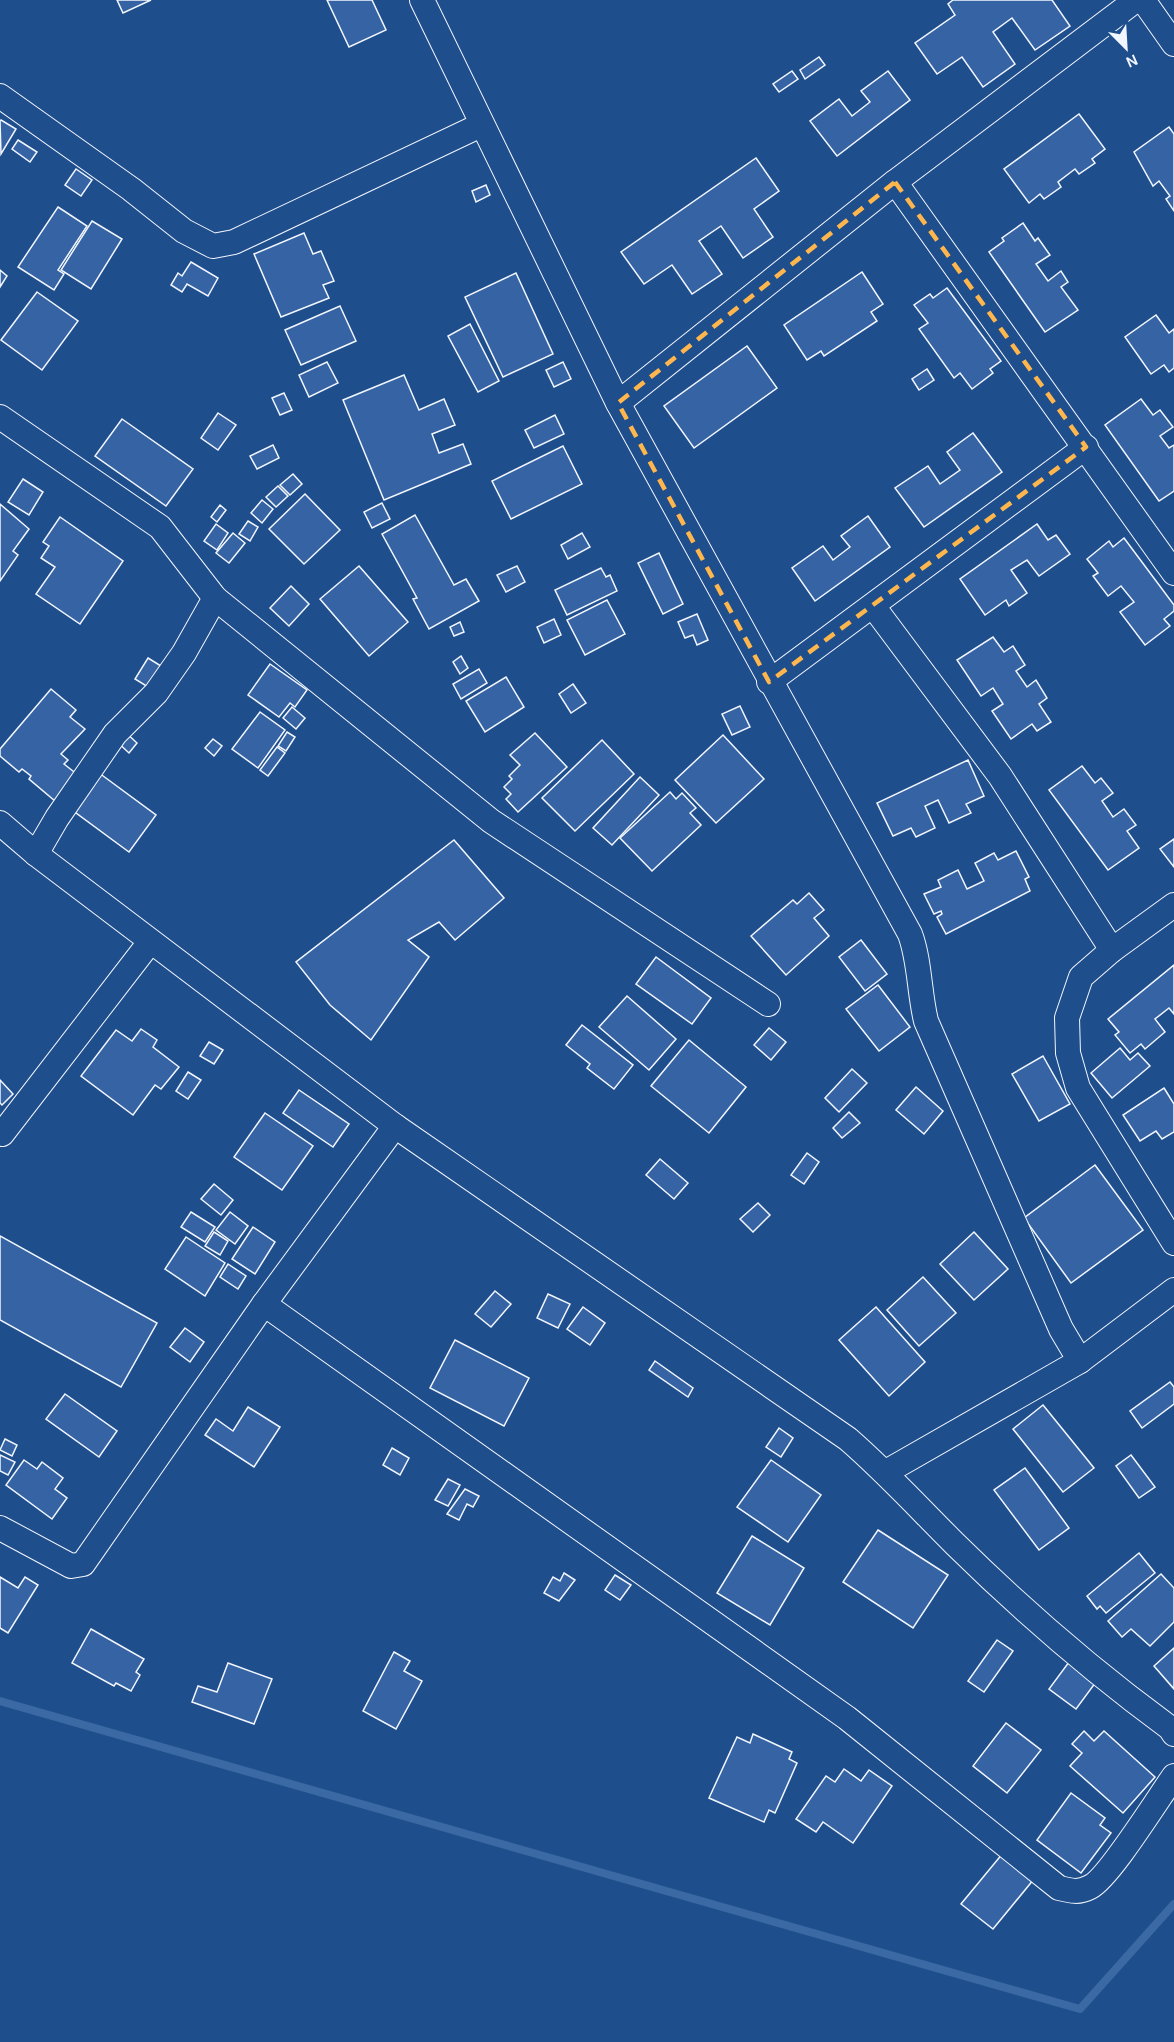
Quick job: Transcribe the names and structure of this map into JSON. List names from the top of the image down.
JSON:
{
  "north": "bottom right"
}
